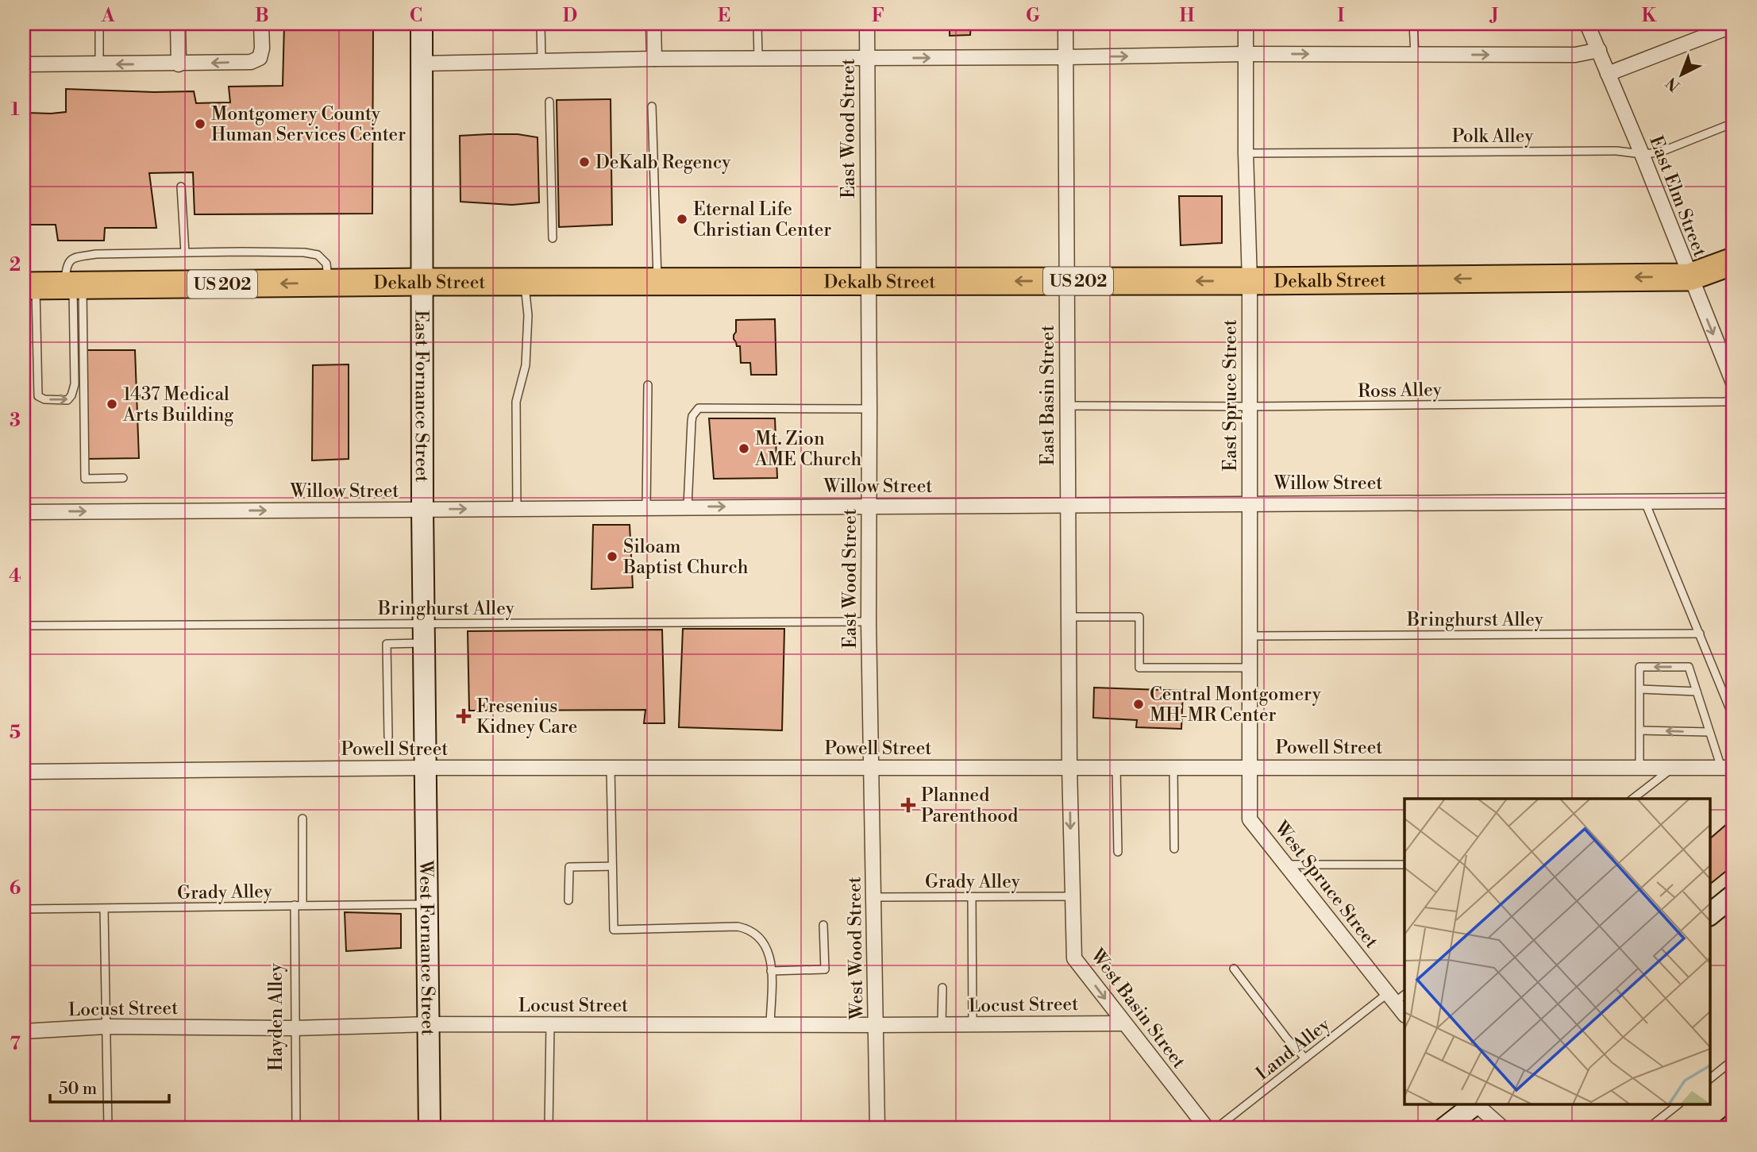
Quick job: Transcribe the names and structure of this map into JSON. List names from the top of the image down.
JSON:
{
  "streets": {
    "highway": ["Dekalb Street", "US 202"],
    "street": [
      "East Wood Street",
      "East Elm Street",
      "East Fornance Street",
      "East Basin Street",
      "East Spruce Street",
      "Willow Street",
      "Powell Street",
      "West Spruce Street",
      "West Fornance Street",
      "West Wood Street",
      "Locust Street",
      "West Basin Street"
    ],
    "lane": [
      "Polk Alley",
      "Ross Alley",
      "Bringhurst Alley",
      "Grady Alley",
      "Hayden Alley",
      "Land Alley"
    ]
  },
  "crossings": [
    ["East Wood Street", "Dekalb Street"],
    ["East Wood Street", "Willow Street"],
    ["East Wood Street", "Bringhurst Alley"],
    ["East Wood Street", "Powell Street"],
    ["East Wood Street", "West Wood Street"],
    ["Polk Alley", "East Elm Street"],
    ["Polk Alley", "East Spruce Street"],
    ["East Elm Street", "Dekalb Street"],
    ["Dekalb Street", "East Fornance Street"],
    ["Dekalb Street", "East Basin Street"],
    ["Dekalb Street", "East Spruce Street"],
    ["Ross Alley", "East Basin Street"],
    ["Ross Alley", "East Spruce Street"],
    ["East Fornance Street", "Willow Street"],
    ["East Fornance Street", "Bringhurst Alley"],
    ["East Fornance Street", "Powell Street"],
    ["East Fornance Street", "West Fornance Street"],
    ["East Basin Street", "Willow Street"],
    ["East Basin Street", "Powell Street"],
    ["East Basin Street", "West Basin Street"],
    ["East Spruce Street", "Willow Street"],
    ["East Spruce Street", "Bringhurst Alley"],
    ["East Spruce Street", "Powell Street"],
    ["East Spruce Street", "West Spruce Street"],
    ["Powell Street", "West Spruce Street"],
    ["Powell Street", "West Fornance Street"],
    ["Powell Street", "West Wood Street"],
    ["Powell Street", "West Basin Street"],
    ["Grady Alley", "West Fornance Street"],
    ["Grady Alley", "West Wood Street"],
    ["Grady Alley", "West Basin Street"],
    ["Grady Alley", "Hayden Alley"],
    ["West Spruce Street", "Land Alley"],
    ["West Fornance Street", "Locust Street"],
    ["West Wood Street", "Locust Street"],
    ["Locust Street", "West Basin Street"],
    ["Locust Street", "Hayden Alley"]
  ],
  "one_way": ["Dekalb Street", "Willow Street", "West Basin Street"],
  "places": {
    "other": [
      "Montgomery County Human Services Center",
      "DeKalb Regency",
      "Eternal Life Christian Center",
      "1437 Medical Arts Building",
      "Mt. Zion AME Church",
      "Siloam Baptist Church",
      "Central Montgomery MH-MR Center"
    ],
    "health": ["Fresenius Kidney Care", "Planned Parenthood"]
  },
  "scale_bar": "50 m",
  "north": "bottom left",
  "grid": {
    "columns": [
      "A",
      "B",
      "C",
      "D",
      "E",
      "F",
      "G",
      "H",
      "I",
      "J",
      "K"
    ],
    "rows": [
      "1",
      "2",
      "3",
      "4",
      "5",
      "6",
      "7"
    ]
  }
}
